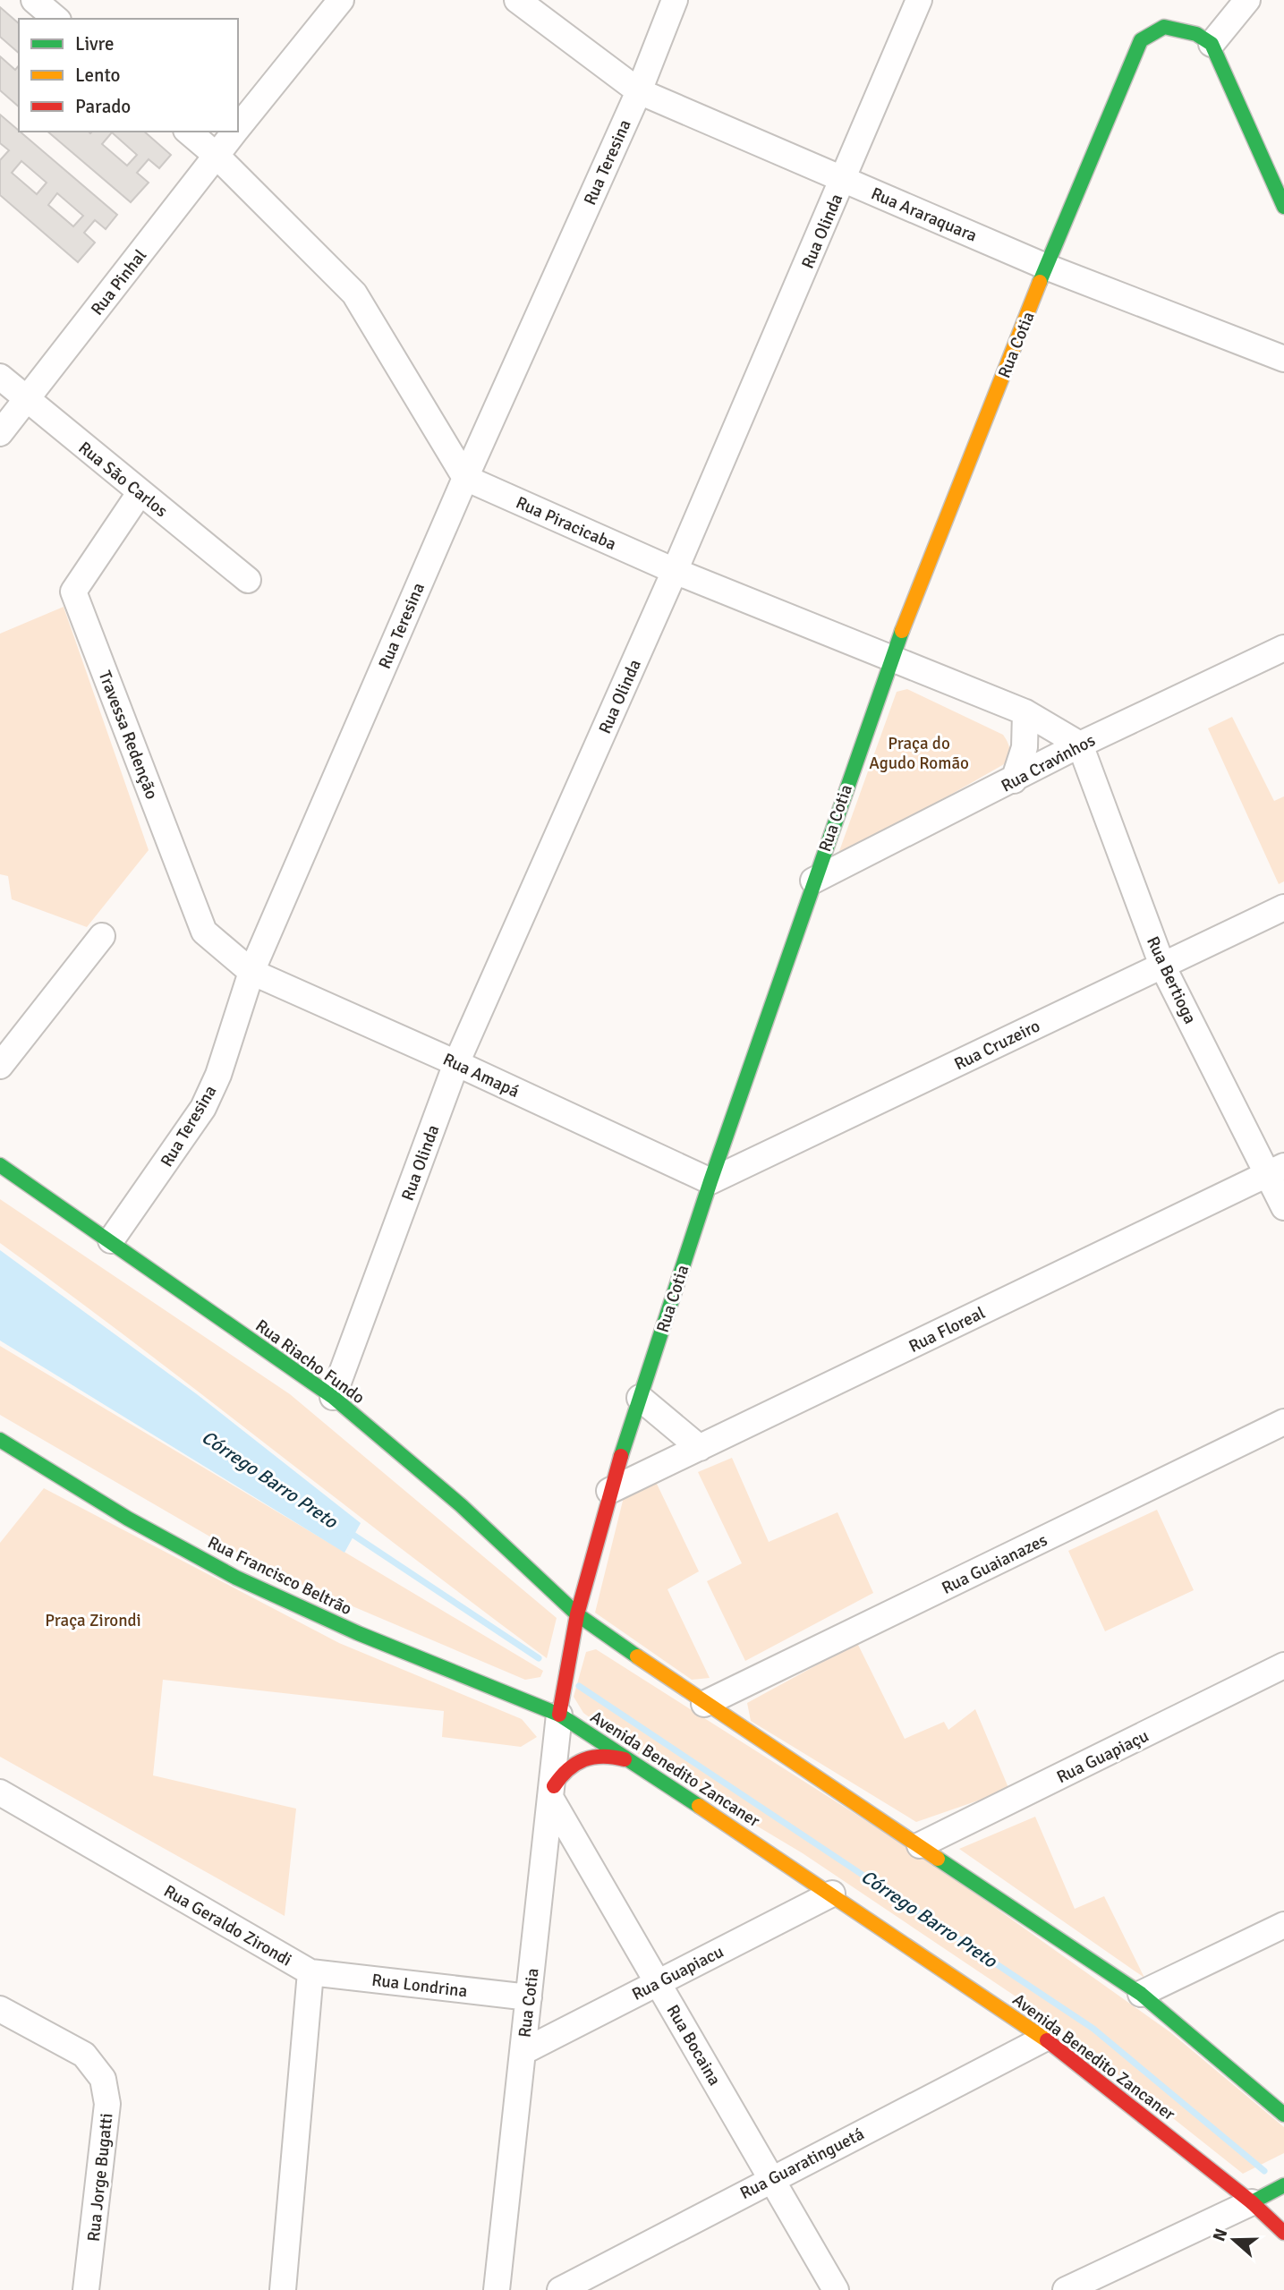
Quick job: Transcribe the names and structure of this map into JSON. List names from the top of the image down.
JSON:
{
  "streets": {
    "main road": [
      "Rua Cotia",
      "Rua Riacho Fundo",
      "Rua Francisco Beltrão",
      "Avenida Benedito Zancaner"
    ],
    "street": [
      "Rua Teresina",
      "Rua Araraquara",
      "Rua Olinda",
      "Rua Pinhal",
      "Rua São Carlos",
      "Rua Piracicaba",
      "Travessa Redenção",
      "Rua Cravinhos",
      "Rua Bertioga",
      "Rua Cruzeiro",
      "Rua Amapá",
      "Rua Floreal",
      "Rua Guaianazes",
      "Rua Guapiaçu",
      "Rua Geraldo Zirondi",
      "Rua Guapiacu",
      "Rua Londrina",
      "Rua Bocaina",
      "Rua Guaratinguetá",
      "Rua Jorge Bugatti"
    ]
  },
  "crossings": [
    ["Rua Teresina", "Rua Araraquara"],
    ["Rua Teresina", "Rua Piracicaba"],
    ["Rua Teresina", "Travessa Redenção"],
    ["Rua Teresina", "Rua Amapá"],
    ["Rua Teresina", "Rua Riacho Fundo"],
    ["Rua Araraquara", "Rua Olinda"],
    ["Rua Araraquara", "Rua Cotia"],
    ["Rua Olinda", "Rua Piracicaba"],
    ["Rua Olinda", "Rua Amapá"],
    ["Rua Olinda", "Rua Riacho Fundo"],
    ["Rua Pinhal", "Rua São Carlos"],
    ["Rua Cotia", "Rua Piracicaba"],
    ["Rua Cotia", "Rua Cravinhos"],
    ["Rua Cotia", "Rua Cruzeiro"],
    ["Rua Cotia", "Rua Amapá"],
    ["Rua Cotia", "Rua Floreal"],
    ["Rua Cotia", "Rua Riacho Fundo"],
    ["Rua Cotia", "Rua Francisco Beltrão"],
    ["Rua Cotia", "Avenida Benedito Zancaner"],
    ["Rua Cotia", "Rua Guapiacu"],
    ["Rua Cotia", "Rua Londrina"],
    ["Rua Cotia", "Rua Bocaina"],
    ["Rua São Carlos", "Travessa Redenção"],
    ["Rua Piracicaba", "Rua Cravinhos"],
    ["Rua Piracicaba", "Rua Bertioga"],
    ["Travessa Redenção", "Rua Amapá"],
    ["Rua Cravinhos", "Rua Bertioga"],
    ["Rua Bertioga", "Rua Cruzeiro"],
    ["Rua Bertioga", "Rua Floreal"],
    ["Rua Cruzeiro", "Rua Amapá"],
    ["Rua Francisco Beltrão", "Avenida Benedito Zancaner"],
    ["Avenida Benedito Zancaner", "Rua Guapiacu"],
    ["Avenida Benedito Zancaner", "Rua Guaratinguetá"],
    ["Rua Geraldo Zirondi", "Rua Londrina"],
    ["Rua Guapiacu", "Rua Bocaina"],
    ["Rua Bocaina", "Rua Guaratinguetá"]
  ],
  "water": ["Córrego Barro Preto"],
  "parks": ["Praça do Agudo Romão", "Praça Zirondi"],
  "legend": ["Livre", "Lento", "Parado"],
  "north": "left"
}
